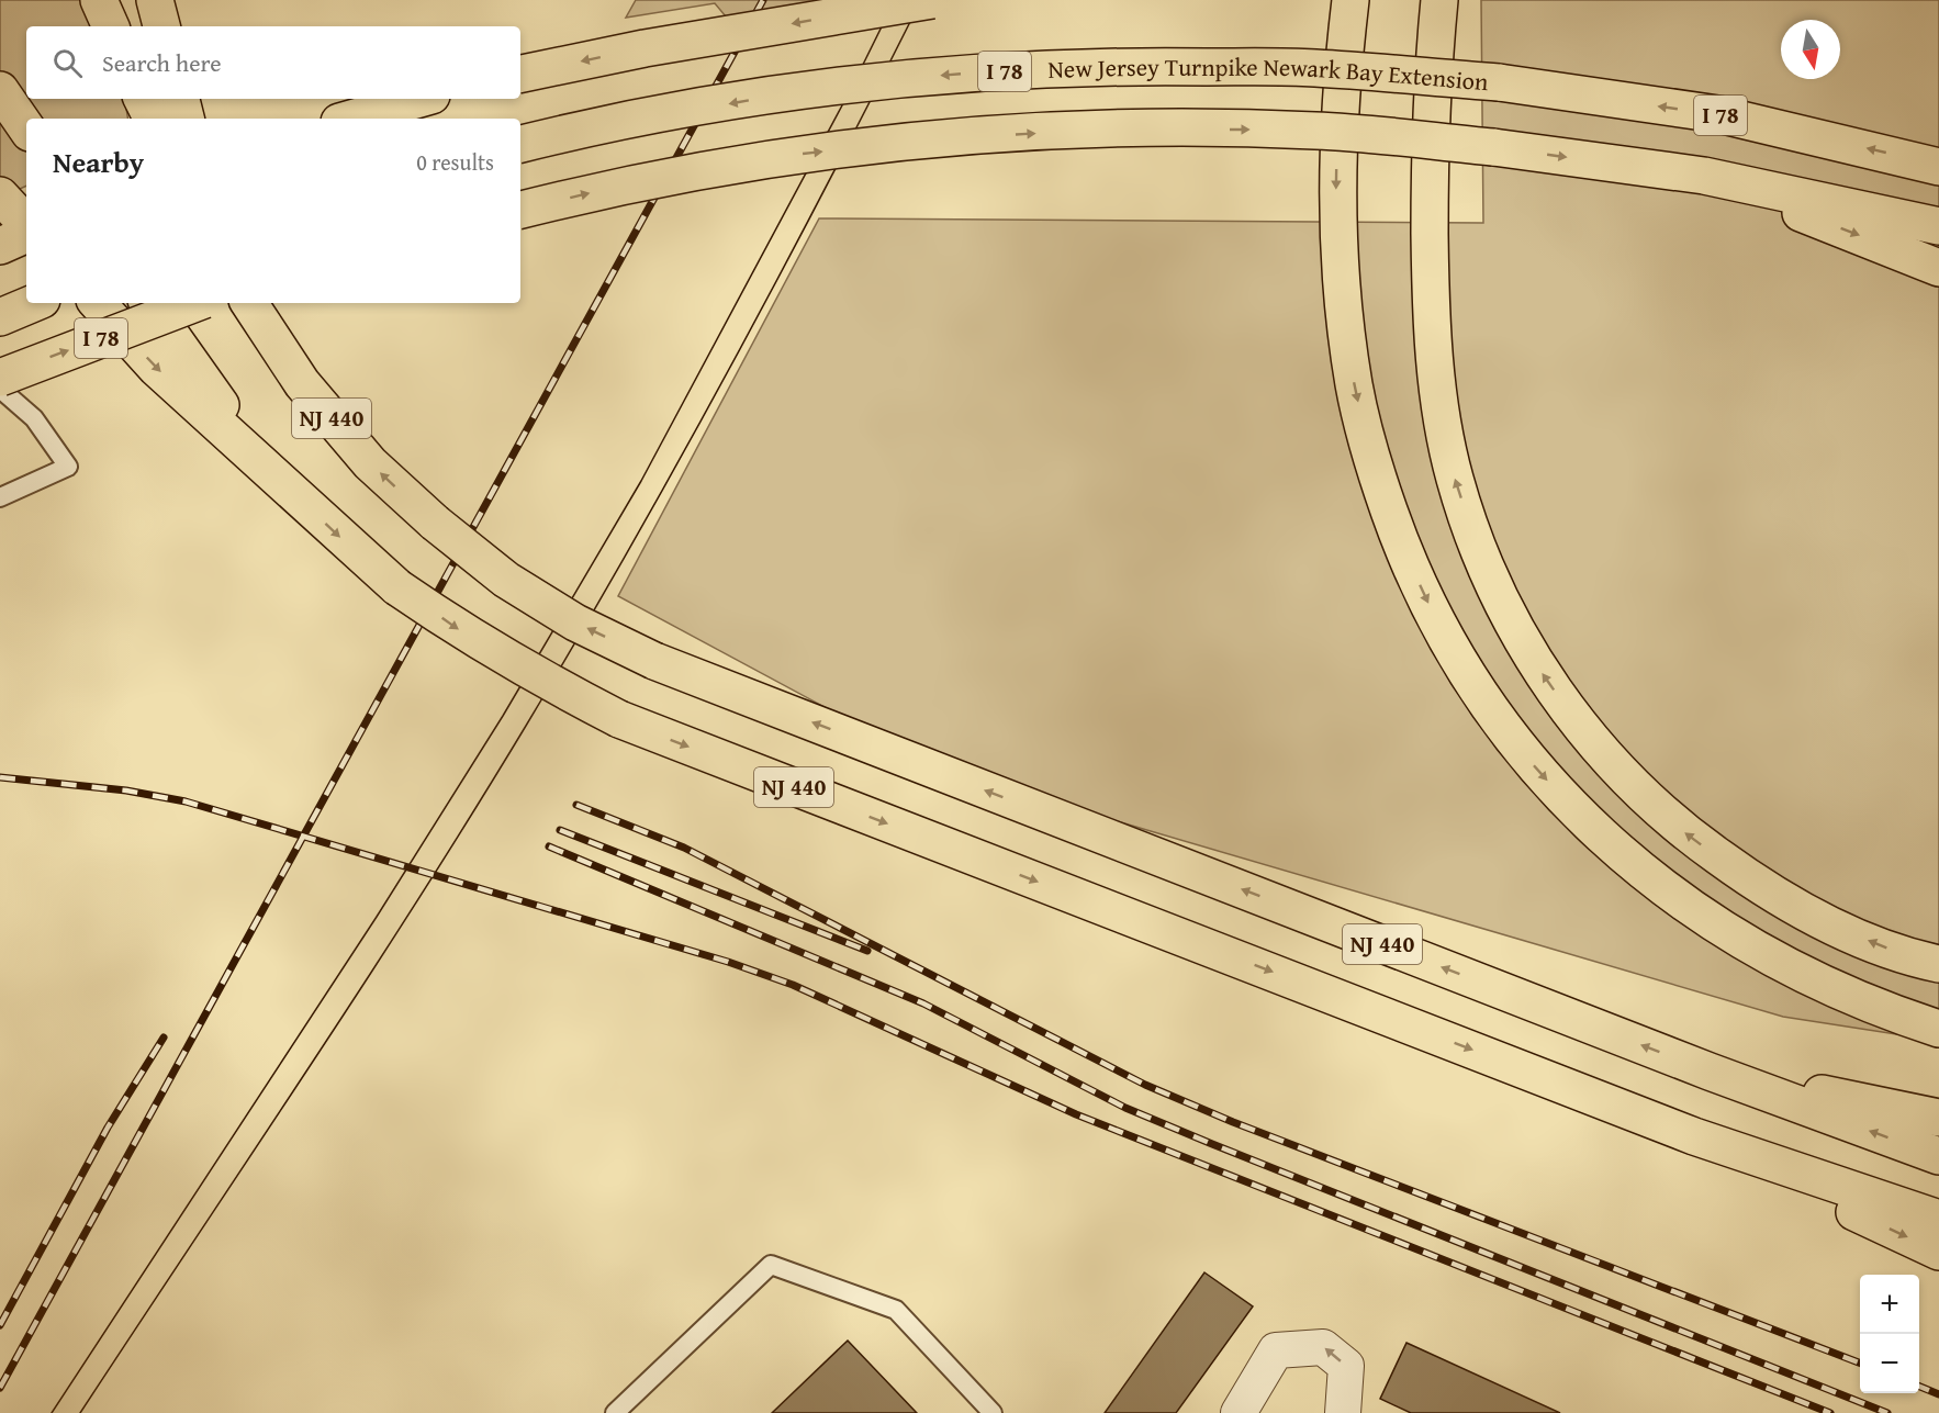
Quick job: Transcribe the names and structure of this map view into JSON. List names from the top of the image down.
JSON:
{
  "streets": {
    "highway": ["I 78", "New Jersey Turnpike Newark Bay Extension", "NJ 440"]
  },
  "north": "bottom",
  "page": {
    "search": "Search here",
    "heading": ["Nearby", "0 results"],
    "map_buttons": ["+", "−"]
  }
}
